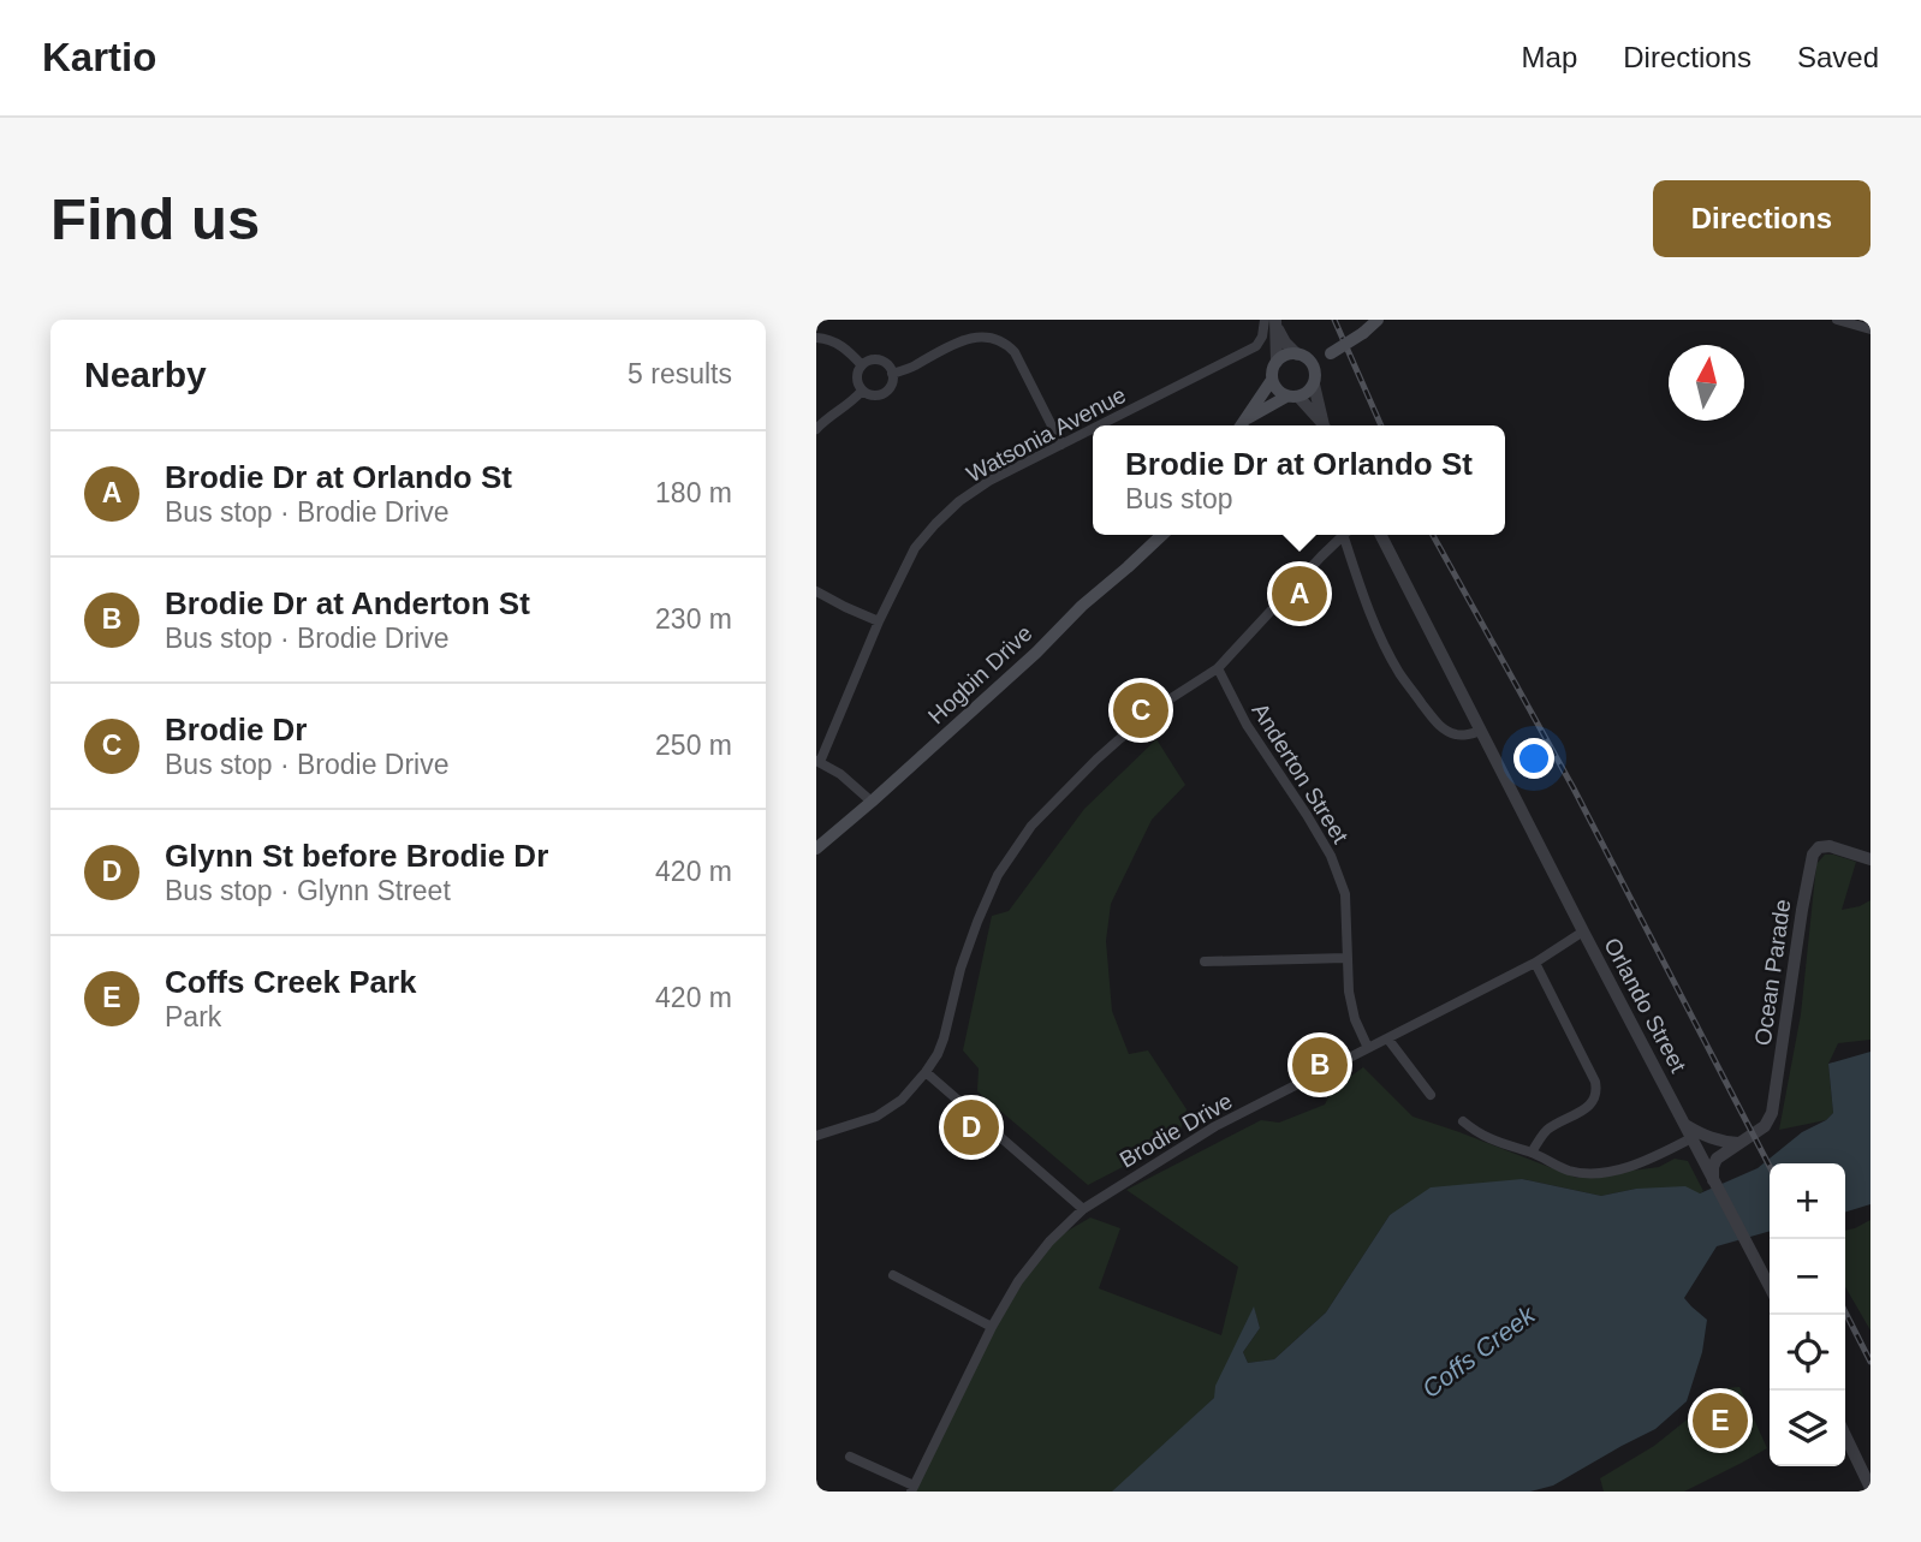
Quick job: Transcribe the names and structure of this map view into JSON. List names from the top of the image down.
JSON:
{
  "streets": {
    "main road": ["Hogbin Drive"],
    "street": [
      "Watsonia Avenue",
      "Anderton Street",
      "Ocean Parade",
      "Orlando Street",
      "Brodie Drive"
    ]
  },
  "crossings": [
    ["Watsonia Avenue", "Hogbin Drive"],
    ["Anderton Street", "Brodie Drive"],
    ["Ocean Parade", "Orlando Street"],
    ["Orlando Street", "Brodie Drive"]
  ],
  "water": ["Coffs Creek"],
  "north": "top",
  "page": {
    "header": "Kartio",
    "nav": ["Map", "Directions", "Saved"],
    "buttons": "Directions",
    "title": "Find us",
    "heading": ["Nearby", "5 results"],
    "popup": ["Brodie Dr at Orlando St", "Bus stop"],
    "list": [
      {
        "mark": "A",
        "name": "Brodie Dr at Orlando St",
        "note": "Bus stop · Brodie Drive",
        "value": "180 m"
      },
      {
        "mark": "B",
        "name": "Brodie Dr at Anderton St",
        "note": "Bus stop · Brodie Drive",
        "value": "230 m"
      },
      {
        "mark": "C",
        "name": "Brodie Dr",
        "note": "Bus stop · Brodie Drive",
        "value": "250 m"
      },
      {
        "mark": "D",
        "name": "Glynn St before Brodie Dr",
        "note": "Bus stop · Glynn Street",
        "value": "420 m"
      },
      {
        "mark": "E",
        "name": "Coffs Creek Park",
        "note": "Park",
        "value": "420 m"
      }
    ],
    "pins": [
      "A",
      "C",
      "B",
      "D",
      "E"
    ],
    "map_buttons": ["+", "−"]
  }
}
